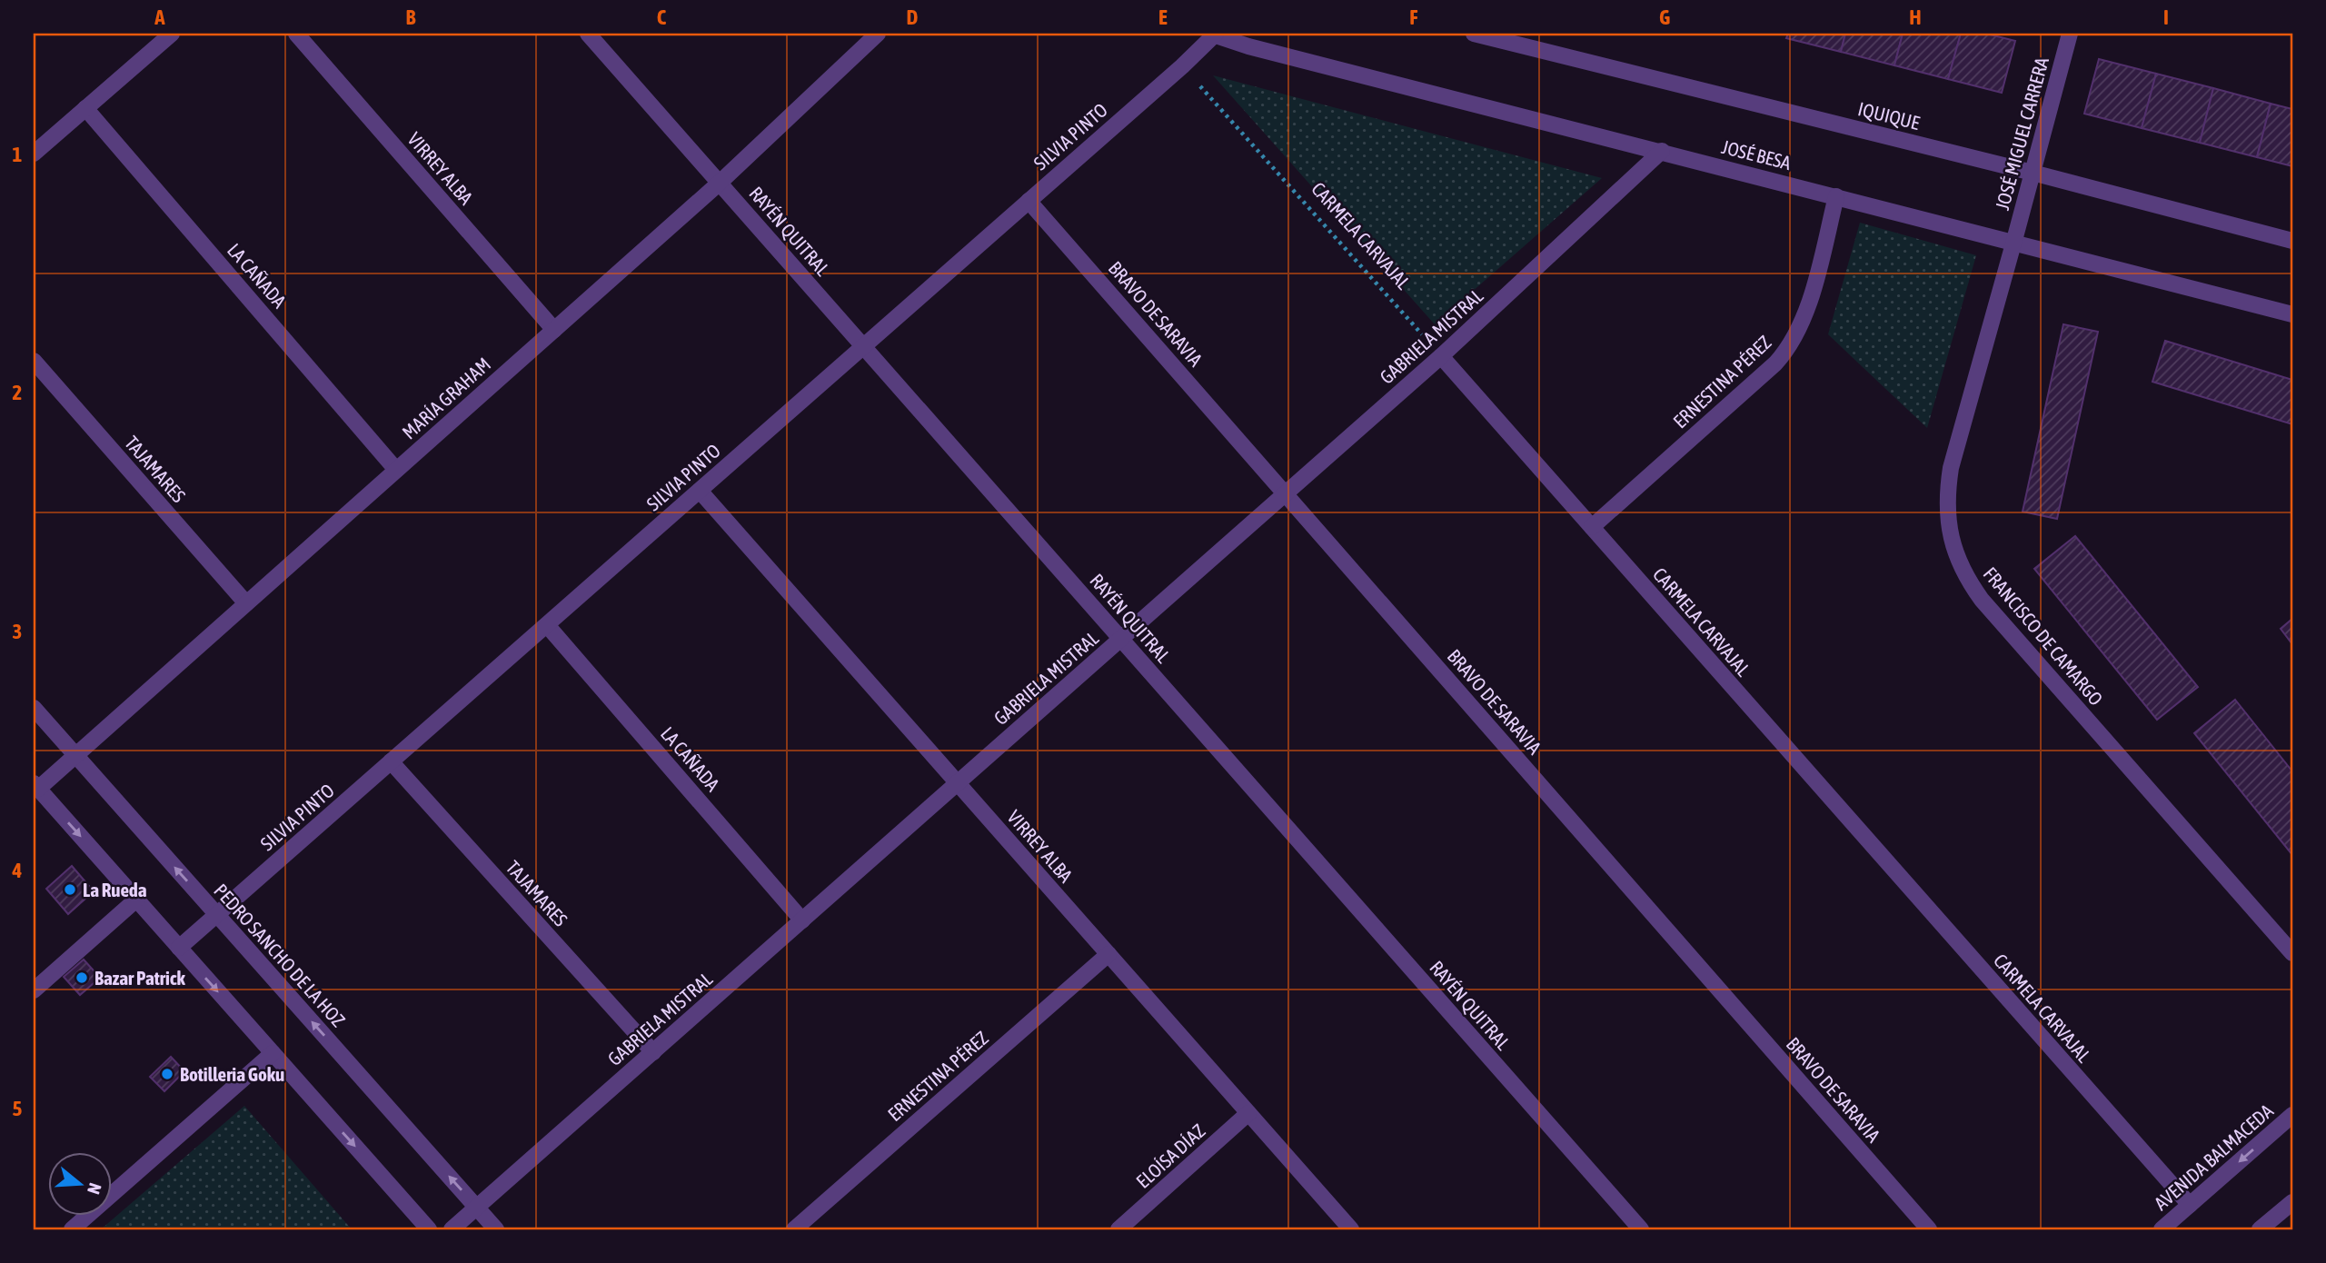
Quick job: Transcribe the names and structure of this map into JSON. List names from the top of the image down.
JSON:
{
  "streets": {
    "street": [
      "IQUIQUE",
      "JOSÉ MIGUEL CARRERA",
      "SILVIA PINTO",
      "JOSÉ BESA",
      "VIRREY ALBA",
      "RAYÉN QUITRAL",
      "CARMELA CARVAJAL",
      "LA CAÑADA",
      "BRAVO DE SARAVIA",
      "GABRIELA MISTRAL",
      "ERNESTINA PÉREZ",
      "MARÍA GRAHAM",
      "TAJAMARES",
      "FRANCISCO DE CAMARGO",
      "PEDRO SANCHO DE LA HOZ",
      "ELOÍSA DÍAZ",
      "AVENIDA BALMACEDA"
    ]
  },
  "crossings": [
    ["IQUIQUE", "JOSÉ MIGUEL CARRERA"],
    ["JOSÉ MIGUEL CARRERA", "JOSÉ BESA"],
    ["JOSÉ MIGUEL CARRERA", "FRANCISCO DE CAMARGO"],
    ["SILVIA PINTO", "JOSÉ BESA"],
    ["SILVIA PINTO", "VIRREY ALBA"],
    ["SILVIA PINTO", "RAYÉN QUITRAL"],
    ["SILVIA PINTO", "CARMELA CARVAJAL"],
    ["SILVIA PINTO", "LA CAÑADA"],
    ["SILVIA PINTO", "BRAVO DE SARAVIA"],
    ["SILVIA PINTO", "TAJAMARES"],
    ["SILVIA PINTO", "PEDRO SANCHO DE LA HOZ"],
    ["JOSÉ BESA", "GABRIELA MISTRAL"],
    ["JOSÉ BESA", "ERNESTINA PÉREZ"],
    ["JOSÉ BESA", "FRANCISCO DE CAMARGO"],
    ["VIRREY ALBA", "GABRIELA MISTRAL"],
    ["VIRREY ALBA", "ERNESTINA PÉREZ"],
    ["VIRREY ALBA", "MARÍA GRAHAM"],
    ["VIRREY ALBA", "ELOÍSA DÍAZ"],
    ["RAYÉN QUITRAL", "GABRIELA MISTRAL"],
    ["RAYÉN QUITRAL", "MARÍA GRAHAM"],
    ["CARMELA CARVAJAL", "GABRIELA MISTRAL"],
    ["CARMELA CARVAJAL", "ERNESTINA PÉREZ"],
    ["CARMELA CARVAJAL", "AVENIDA BALMACEDA"],
    ["LA CAÑADA", "GABRIELA MISTRAL"],
    ["LA CAÑADA", "MARÍA GRAHAM"],
    ["BRAVO DE SARAVIA", "GABRIELA MISTRAL"],
    ["GABRIELA MISTRAL", "TAJAMARES"],
    ["GABRIELA MISTRAL", "PEDRO SANCHO DE LA HOZ"],
    ["MARÍA GRAHAM", "TAJAMARES"],
    ["MARÍA GRAHAM", "PEDRO SANCHO DE LA HOZ"]
  ],
  "places": ["La Rueda", "Bazar Patrick", "Botilleria Goku"],
  "north": "right",
  "grid": {
    "columns": [
      "A",
      "B",
      "C",
      "D",
      "E",
      "F",
      "G",
      "H",
      "I"
    ],
    "rows": [
      "1",
      "2",
      "3",
      "4",
      "5"
    ]
  }
}
